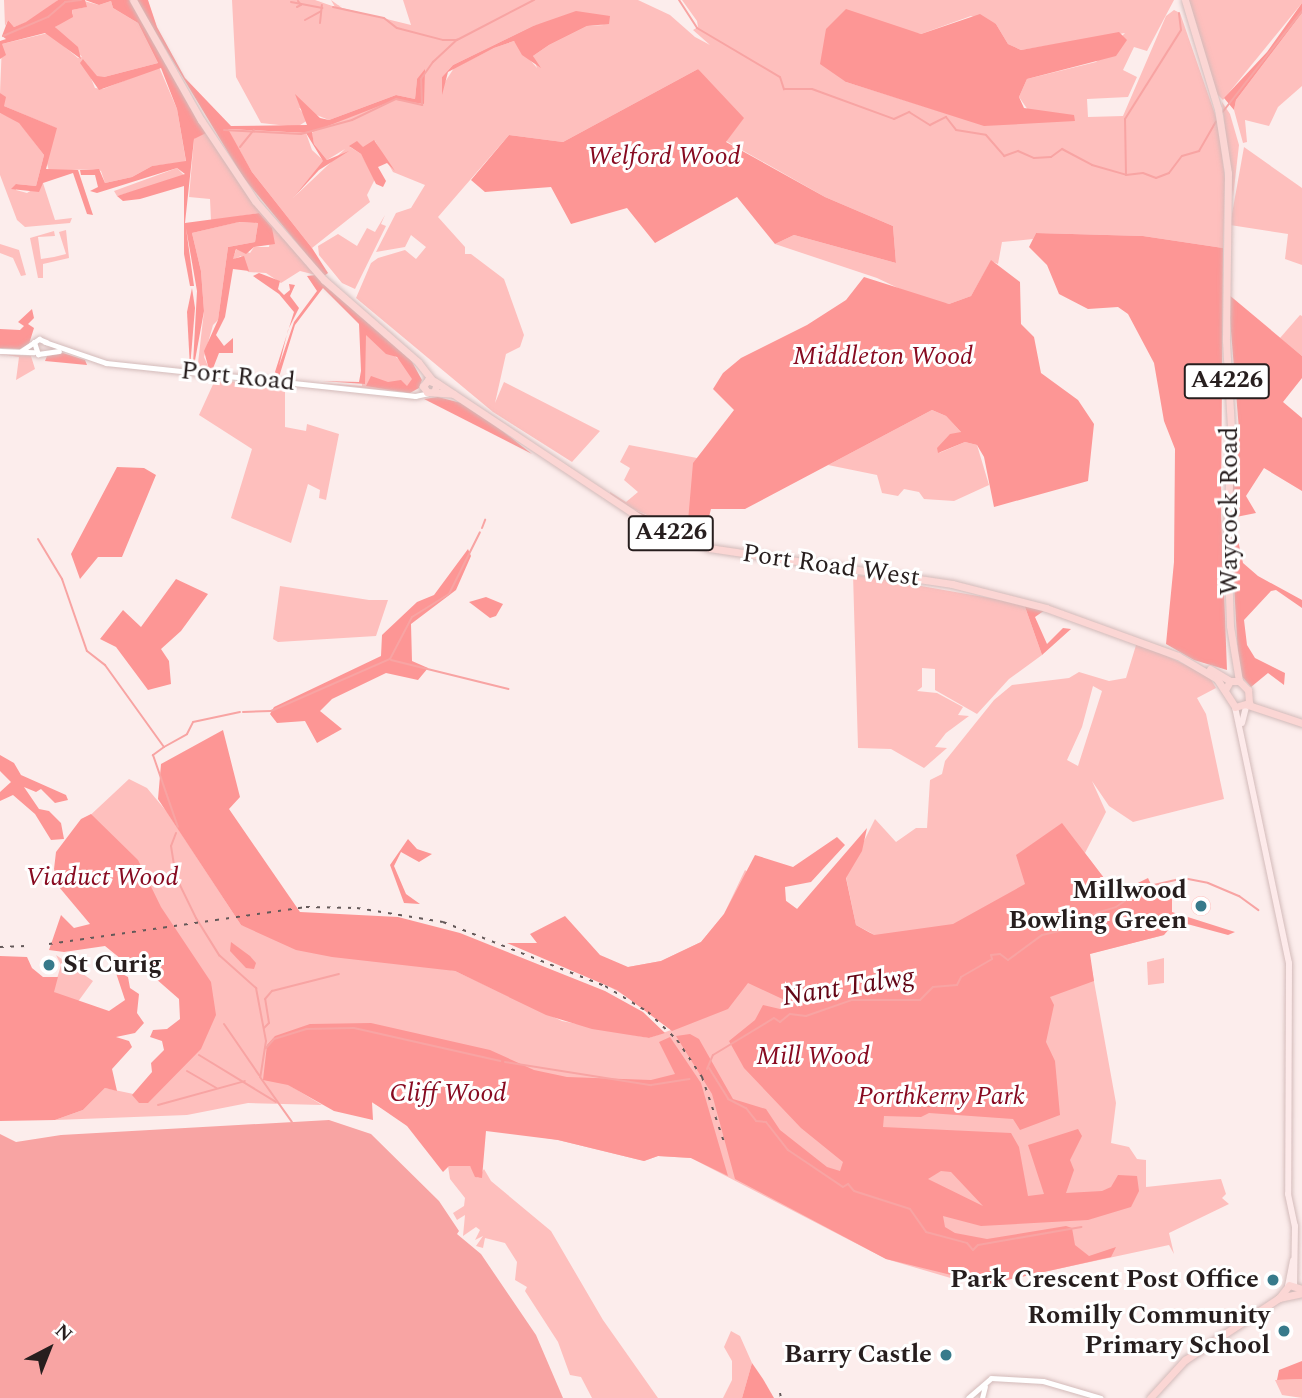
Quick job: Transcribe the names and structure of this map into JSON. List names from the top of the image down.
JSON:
{
  "streets": {
    "main road": ["A4226", "Waycock Road", "Port Road West"],
    "street": ["Port Road"]
  },
  "crossings": [
    ["Port Road", "A4226"],
    ["Port Road", "Port Road West"],
    ["A4226", "Port Road West"],
    ["Waycock Road", "Port Road West"]
  ],
  "water": ["Nant Talwg"],
  "parks": [
    "Welford Wood",
    "Middleton Wood",
    "Viaduct Wood",
    "Mill Wood",
    "Cliff Wood",
    "Porthkerry Park"
  ],
  "places": [
    "Millwood Bowling Green",
    "St Curig",
    "Park Crescent Post Office",
    "Romilly Community Primary School",
    "Barry Castle"
  ],
  "north": "top right"
}
